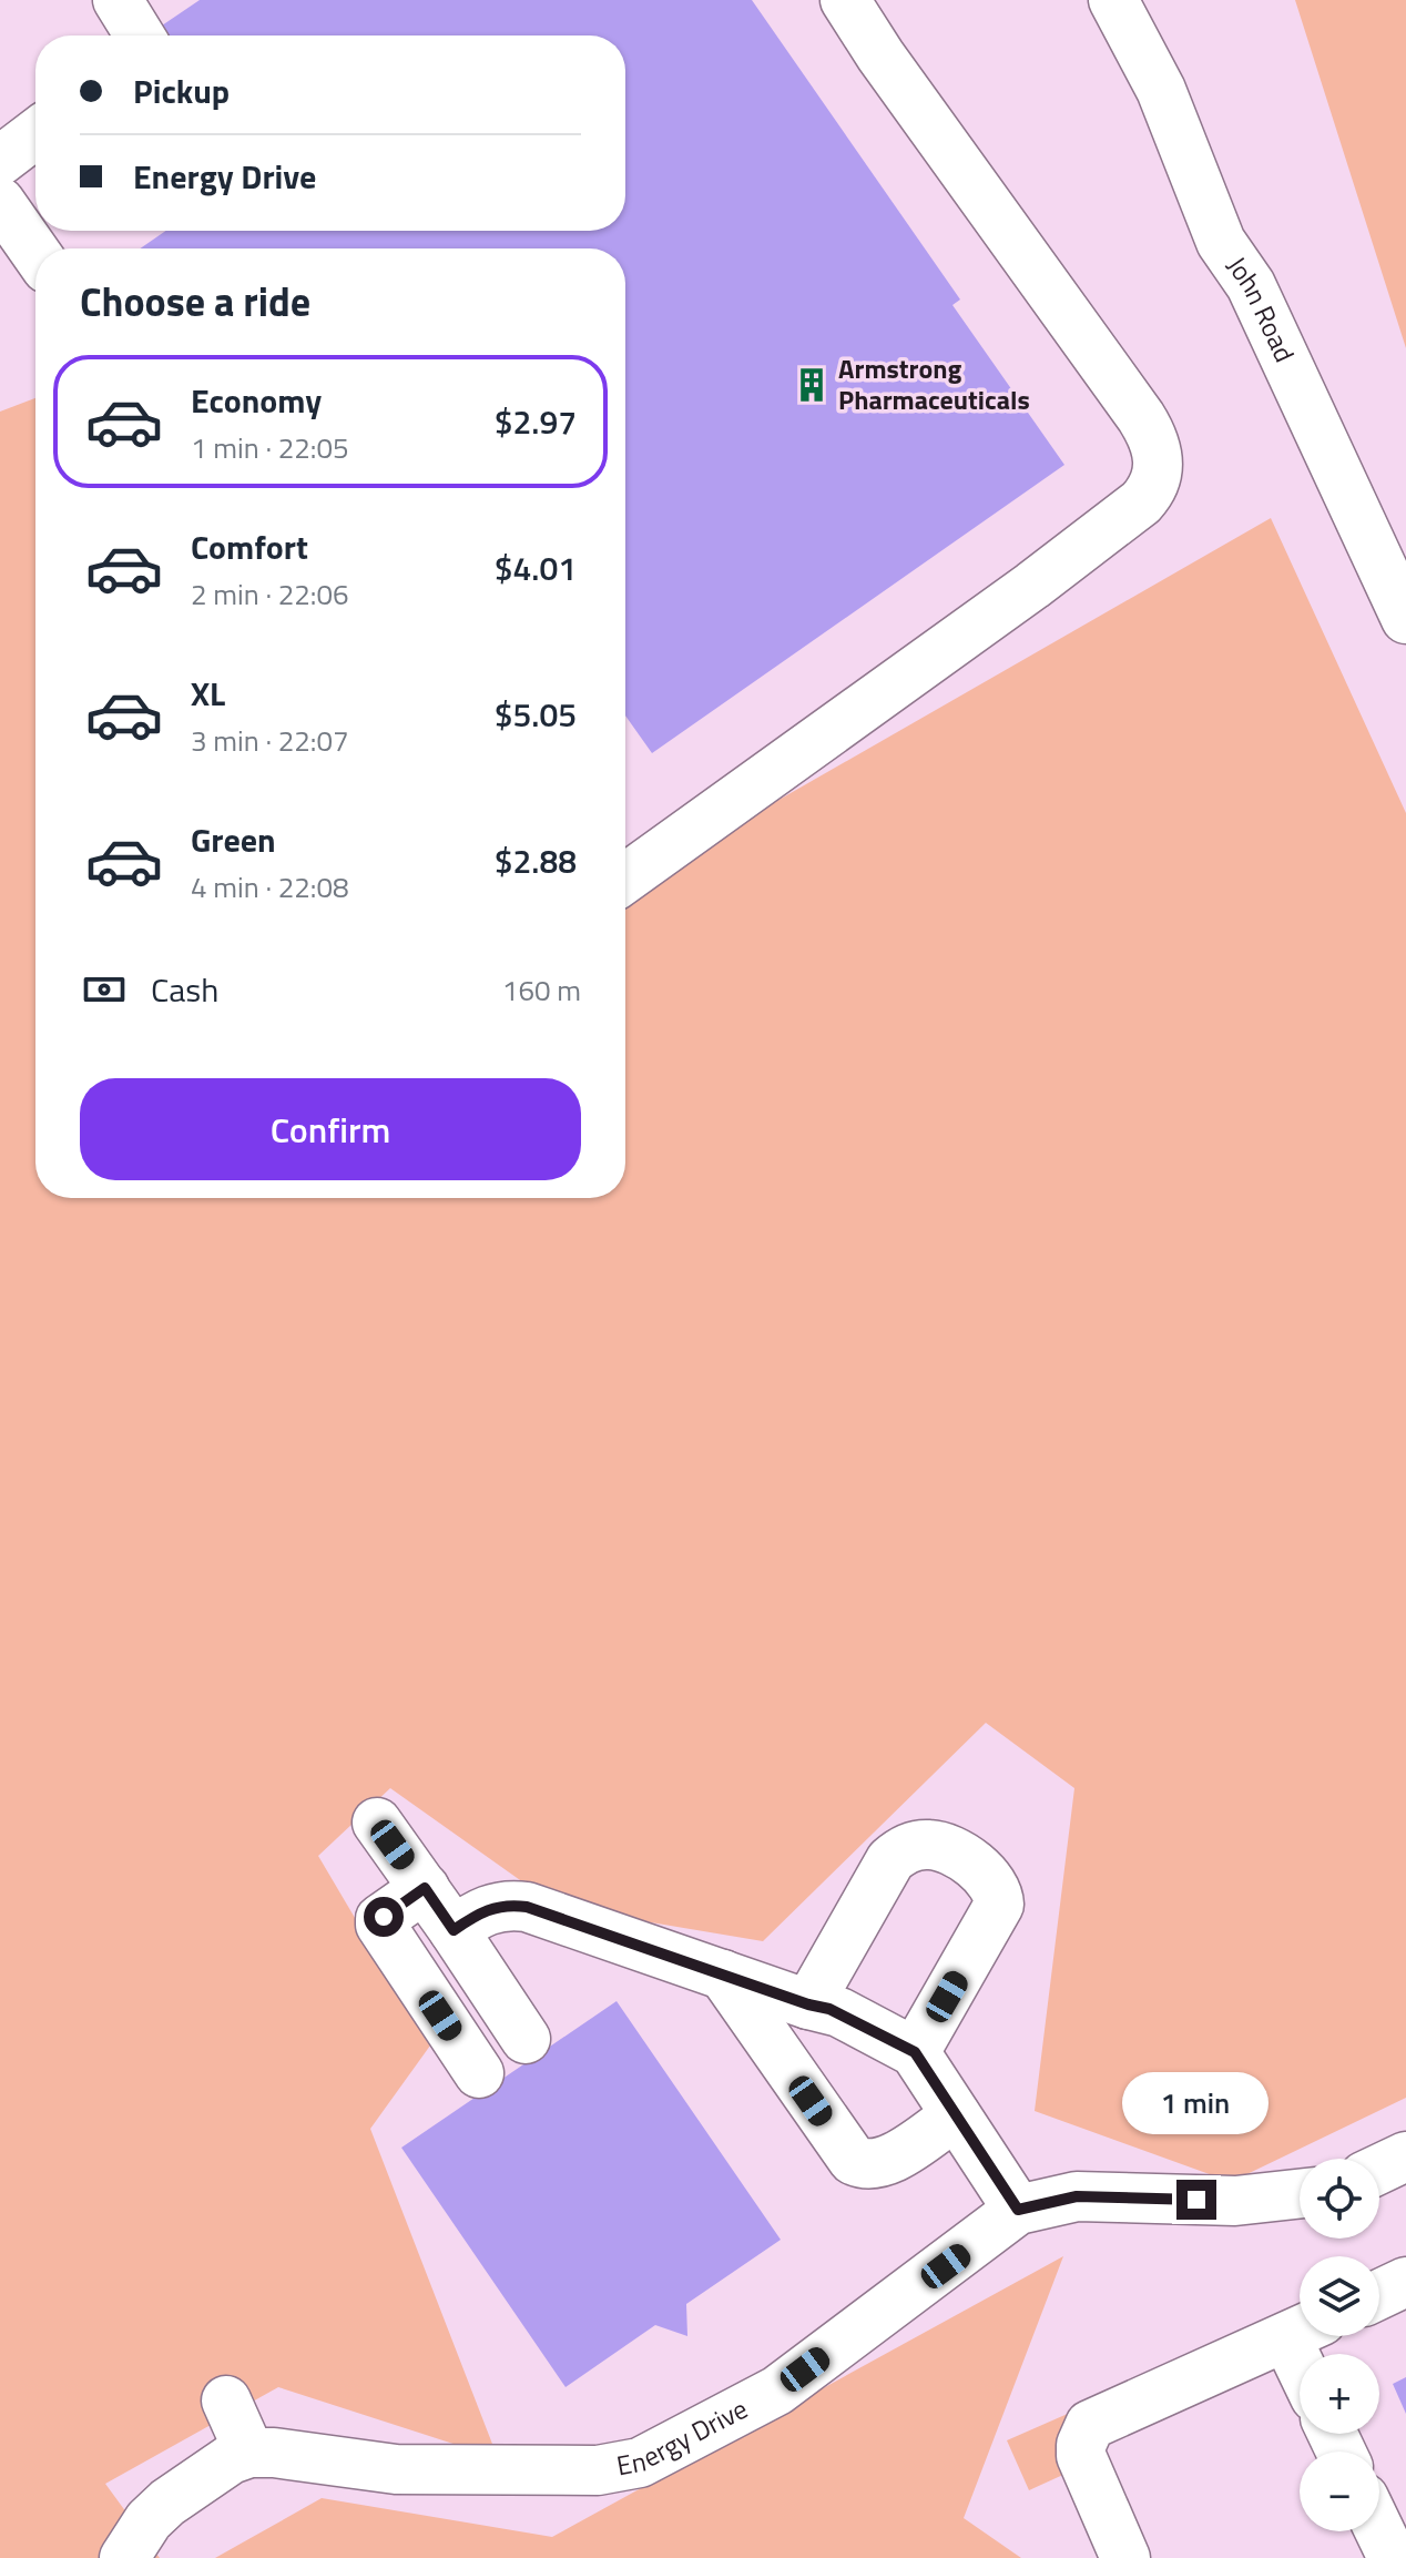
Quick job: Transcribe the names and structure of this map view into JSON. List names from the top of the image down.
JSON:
{
  "streets": {
    "street": ["John Road", "Energy Drive"]
  },
  "places": {
    "building": ["Armstrong Pharmaceuticals"]
  },
  "page": {
    "banner": ["Pickup", "Energy Drive"],
    "heading": "Choose a ride",
    "list": [
      {
        "name": "Economy",
        "note": "1 min · 22:05",
        "value": "$2.97"
      },
      {
        "name": "Comfort",
        "note": "2 min · 22:06",
        "value": "$4.01"
      },
      {
        "name": "XL",
        "note": "3 min · 22:07",
        "value": "$5.05"
      },
      {
        "name": "Green",
        "note": "4 min · 22:08",
        "value": "$2.88"
      }
    ],
    "pay": ["Cash", "160 m"],
    "buttons": "Confirm",
    "bubble": "1 min",
    "map_buttons": ["+", "−"]
  }
}
